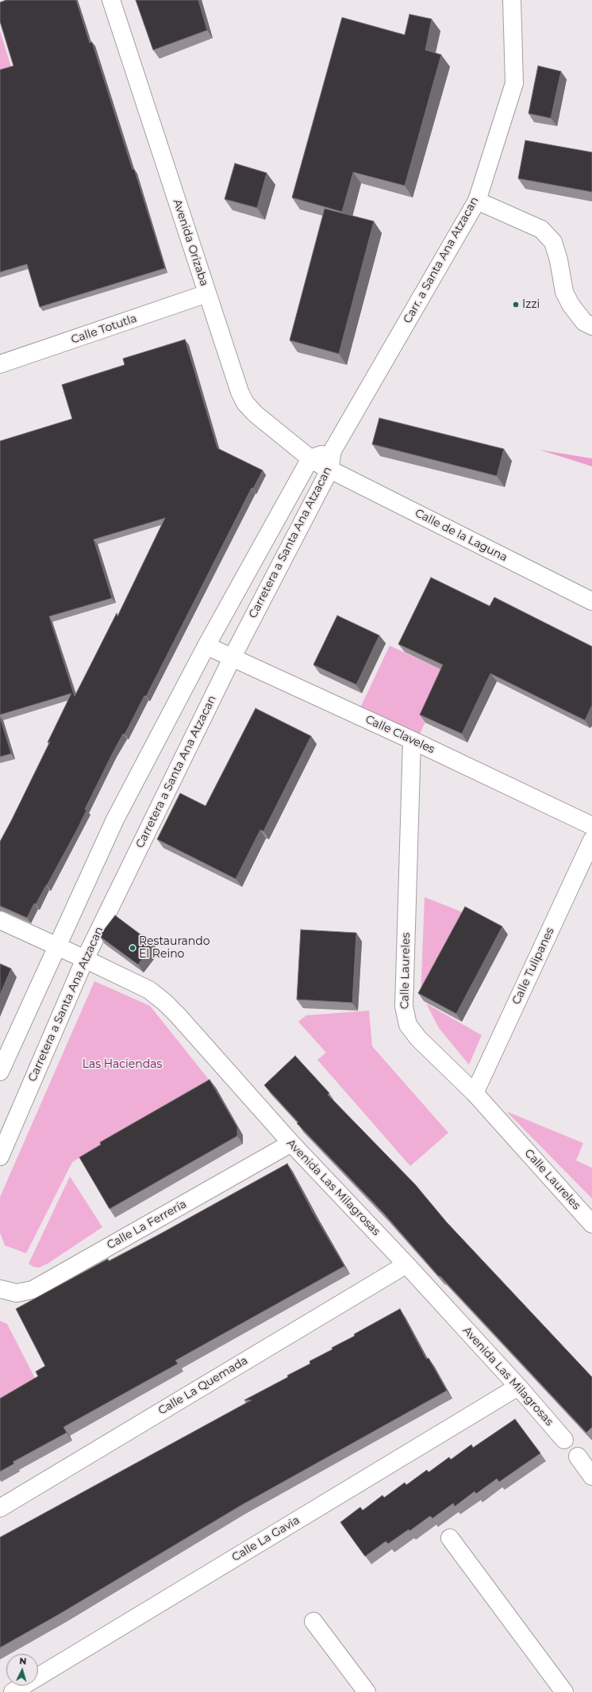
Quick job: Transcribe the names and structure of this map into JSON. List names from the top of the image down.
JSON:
{
  "streets": {
    "street": [
      "Avenida Orizaba",
      "Carr. a Santa Ana Atzacan",
      "Calle Totutla",
      "Calle de la Laguna",
      "Carretera a Santa Ana Atzacan",
      "Calle Claveles",
      "Calle Tulipanes",
      "Calle Laureles",
      "Avenida Las Milagrosas",
      "Calle La Ferrería",
      "Calle La Quemada",
      "Calle La Gavia"
    ]
  },
  "crossings": [
    ["Avenida Orizaba", "Calle Totutla"],
    ["Avenida Orizaba", "Calle de la Laguna"],
    ["Avenida Orizaba", "Carretera a Santa Ana Atzacan"],
    ["Carr. a Santa Ana Atzacan", "Carretera a Santa Ana Atzacan"],
    ["Calle de la Laguna", "Carretera a Santa Ana Atzacan"],
    ["Carretera a Santa Ana Atzacan", "Calle Claveles"],
    ["Carretera a Santa Ana Atzacan", "Avenida Las Milagrosas"],
    ["Calle Claveles", "Calle Laureles"],
    ["Calle Tulipanes", "Calle Laureles"],
    ["Avenida Las Milagrosas", "Calle La Ferrería"],
    ["Avenida Las Milagrosas", "Calle La Quemada"],
    ["Avenida Las Milagrosas", "Calle La Gavia"]
  ],
  "parks": ["Las Haciendas"],
  "places": ["Izzi", "Restaurando El Reino"],
  "north": "top"
}
